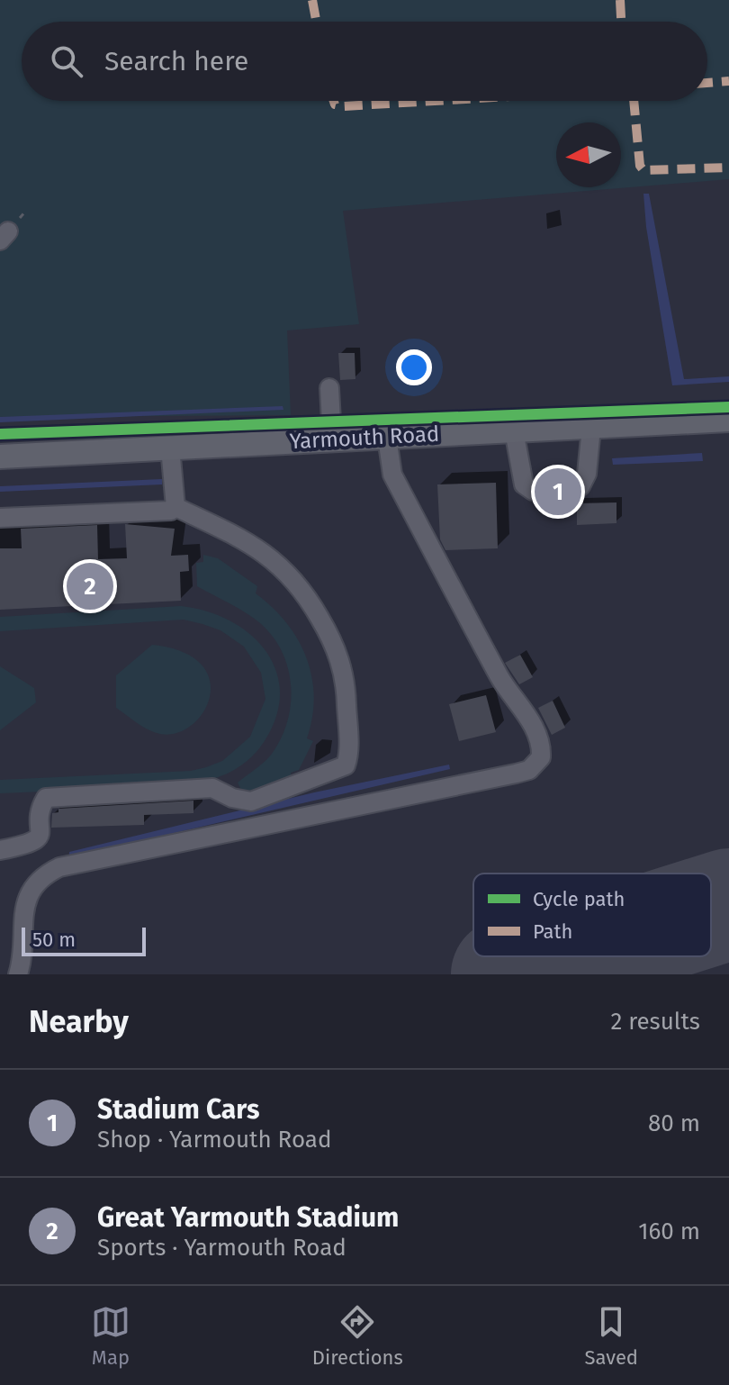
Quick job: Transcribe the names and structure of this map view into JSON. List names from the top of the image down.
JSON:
{
  "streets": {
    "main road": ["Yarmouth Road"]
  },
  "legend": ["Cycle path", "Path"],
  "scale_bar": "50 m",
  "north": "left",
  "page": {
    "search": "Search here",
    "pins": ["1", "2"],
    "scale": "50 m",
    "heading": ["Nearby", "2 results"],
    "list": [
      {
        "mark": "1",
        "name": "Stadium Cars",
        "note": "Shop · Yarmouth Road",
        "value": "80 m"
      },
      {
        "mark": "2",
        "name": "Great Yarmouth Stadium",
        "note": "Sports · Yarmouth Road",
        "value": "160 m"
      }
    ],
    "nav": ["Map", "Directions", "Saved"]
  }
}
